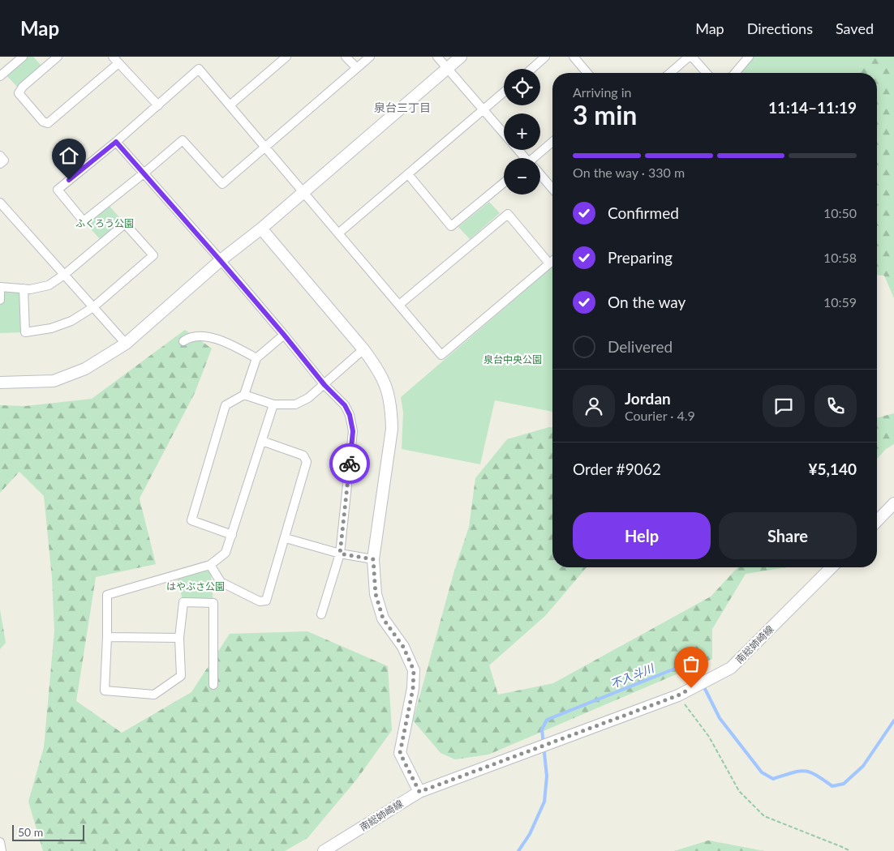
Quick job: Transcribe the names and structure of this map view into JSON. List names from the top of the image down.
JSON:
{
  "streets": {
    "street": ["南総姉崎線"]
  },
  "districts": ["泉台三丁目"],
  "water": ["不入斗川"],
  "parks": ["ふくろう公園", "泉台中央公園", "はやぶさ公園"],
  "scale_bar": "50 m",
  "page": {
    "header": "Map",
    "nav": ["Map", "Directions", "Saved"],
    "map_buttons": ["+", "−"],
    "heading": ["3 min", "Arriving in", "11:14–11:19"],
    "panel": [
      "Jordan",
      "Courier · 4.9",
      "Order #9062",
      "¥5,140"
    ],
    "bar": "On the way · 330 m",
    "list": [
      ["Confirmed", "10:50"],
      ["Preparing", "10:58"],
      ["On the way", "10:59"],
      "Delivered"
    ],
    "buttons": ["Help", "Share"],
    "scale": "50 m"
  }
}
